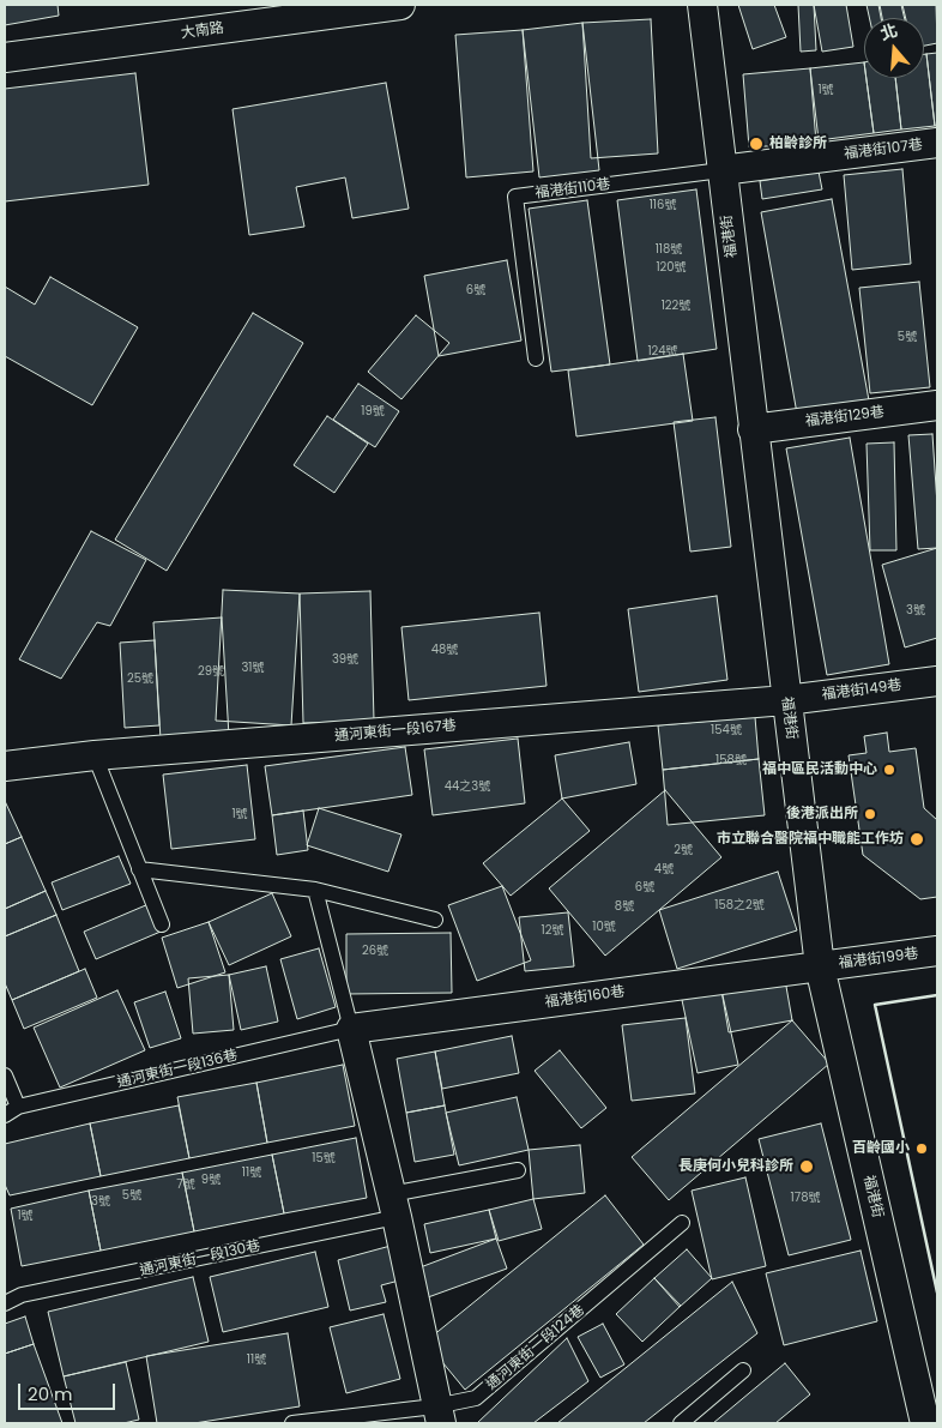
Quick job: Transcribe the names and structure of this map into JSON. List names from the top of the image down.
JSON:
{
  "streets": {
    "street": [
      "大南路",
      "福港街107巷",
      "福港街",
      "福港街129巷",
      "福港街149巷",
      "通河東街一段167巷",
      "福港街199巷",
      "福港街160巷"
    ],
    "lane": [
      "福港街110巷",
      "通河東街一段136巷",
      "通河東街一段130巷",
      "通河東街一段124巷"
    ]
  },
  "crossings": [
    ["福港街107巷", "福港街110巷"],
    ["福港街107巷", "福港街"],
    ["福港街110巷", "福港街"],
    ["福港街", "福港街129巷"],
    ["福港街", "福港街149巷"],
    ["福港街", "通河東街一段167巷"],
    ["福港街", "福港街199巷"],
    ["福港街", "福港街160巷"],
    ["福港街149巷", "通河東街一段167巷"],
    ["福港街199巷", "福港街160巷"],
    ["福港街160巷", "通河東街一段136巷"]
  ],
  "places": [
    "柏齡診所",
    "福中區民活動中心",
    "後港派出所",
    "市立聯合醫院福中職能工作坊",
    "百齡國小",
    "長庚何小兒科診所"
  ],
  "house_numbers": [
    "1號",
    "116號",
    "118號",
    "120號",
    "6號",
    "122號",
    "5號",
    "124號",
    "19號",
    "3號",
    "48號",
    "39號",
    "31號",
    "29號",
    "25號",
    "154號",
    "158號",
    "44之3號",
    "1號",
    "2號",
    "4號",
    "6號",
    "158之2號",
    "8號",
    "10號",
    "12號",
    "26號",
    "15號",
    "11號",
    "9號",
    "7號",
    "5號",
    "178號",
    "3號",
    "1號",
    "11號"
  ],
  "scale_bar": "20 m",
  "north": "top"
}
